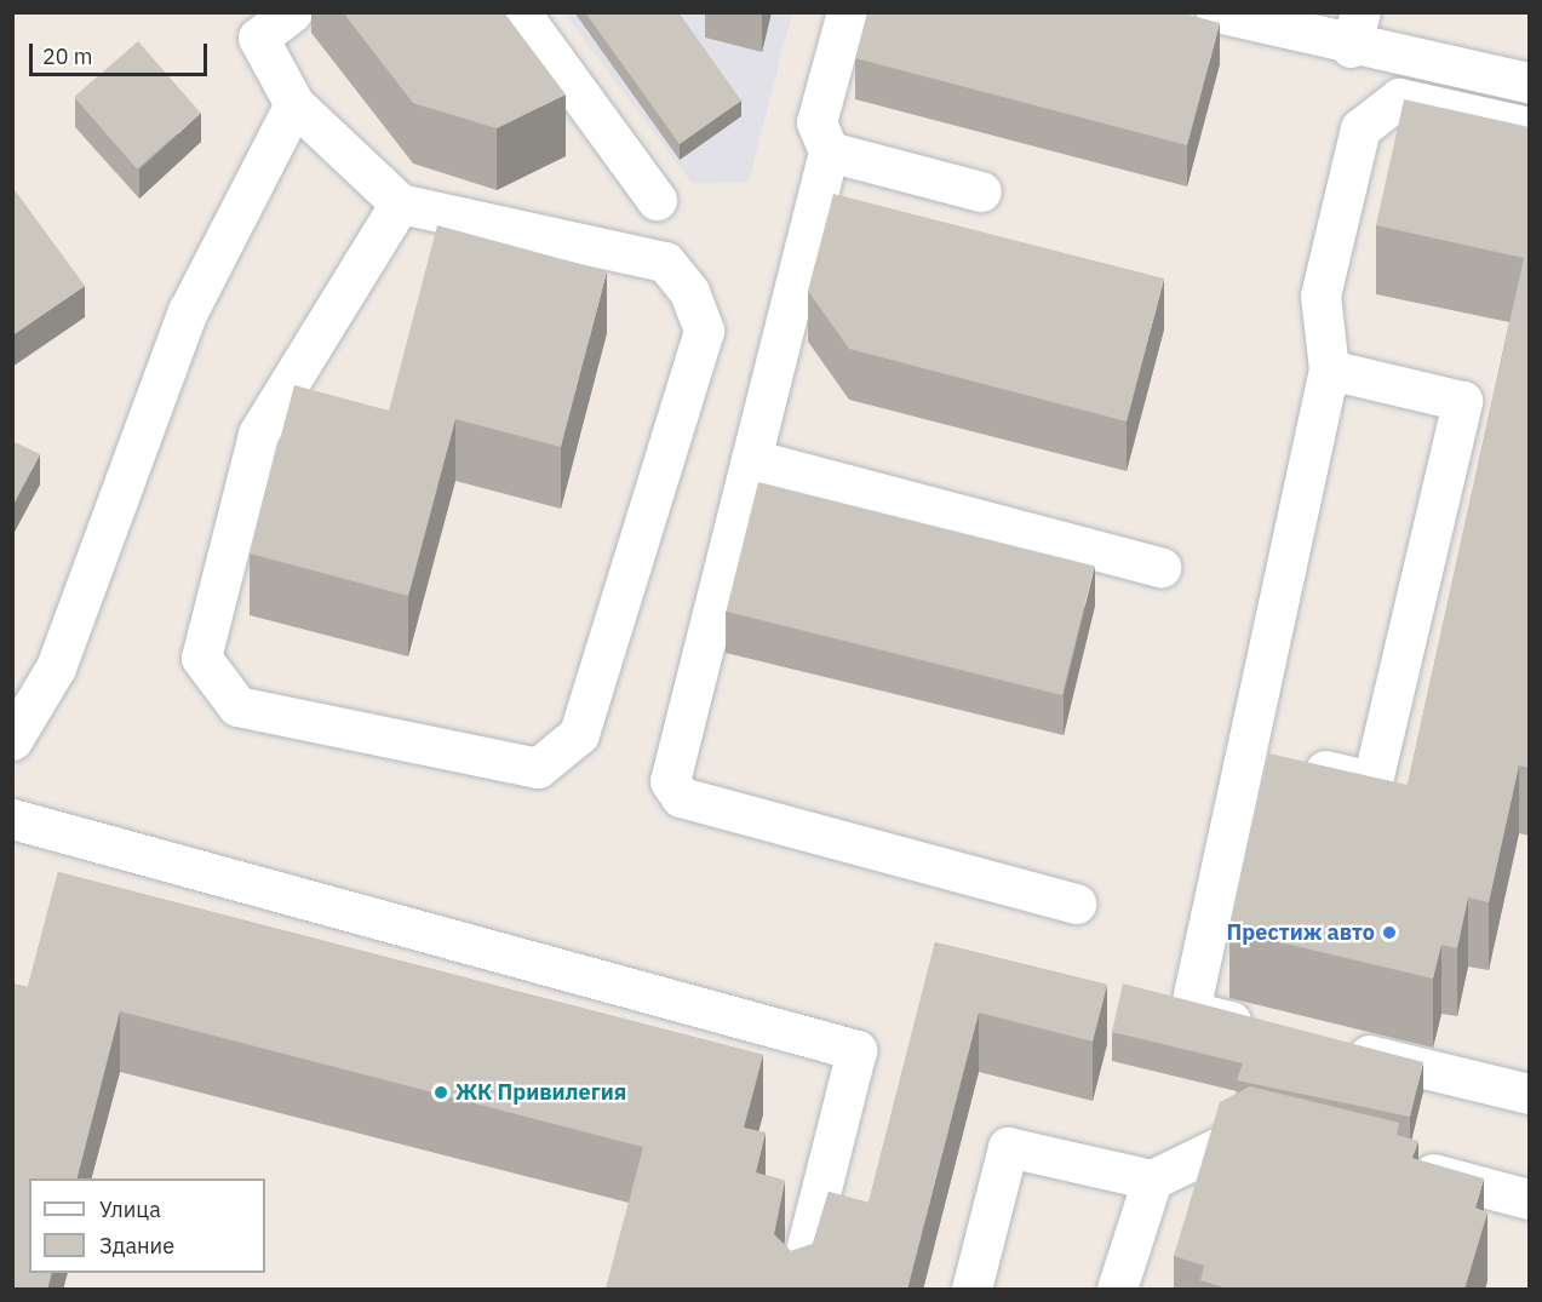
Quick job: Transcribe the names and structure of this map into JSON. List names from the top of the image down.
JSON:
{
  "places": ["Престиж авто", "ЖК Привилегия"],
  "legend": ["Улица", "Здание"],
  "scale_bar": "20 m"
}
